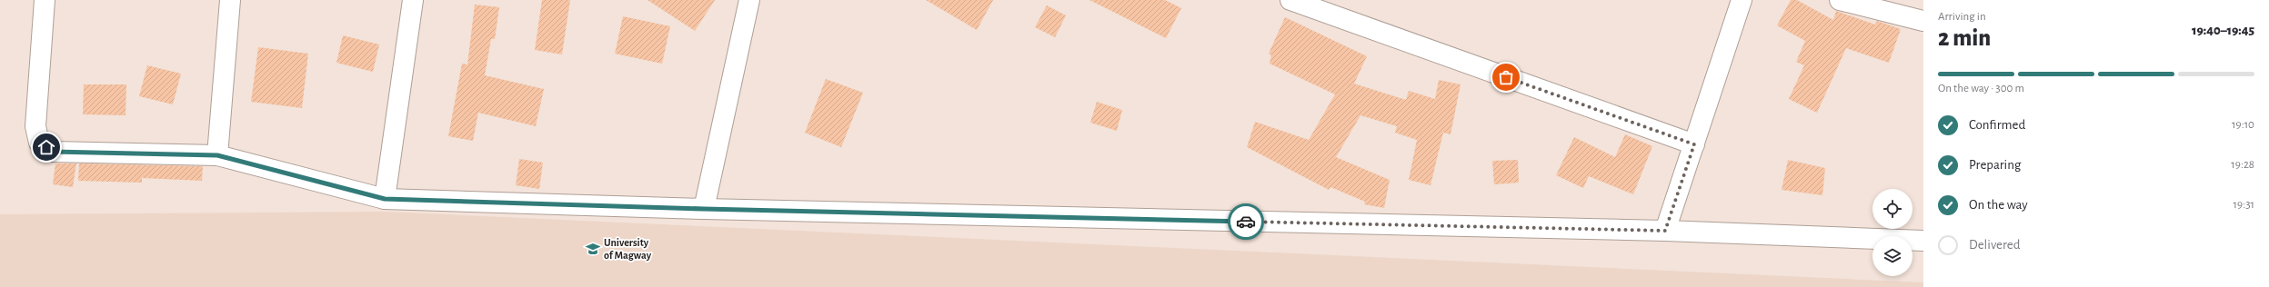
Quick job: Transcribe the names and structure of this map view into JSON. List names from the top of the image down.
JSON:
{
  "places": {
    "school or university": ["University of Magway"]
  },
  "page": {
    "heading": ["2 min", "Arriving in", "19:40–19:45"],
    "bar": "On the way · 300 m",
    "list": [
      ["Confirmed", "19:10"],
      ["Preparing", "19:28"],
      ["On the way", "19:31"],
      "Delivered"
    ]
  }
}
